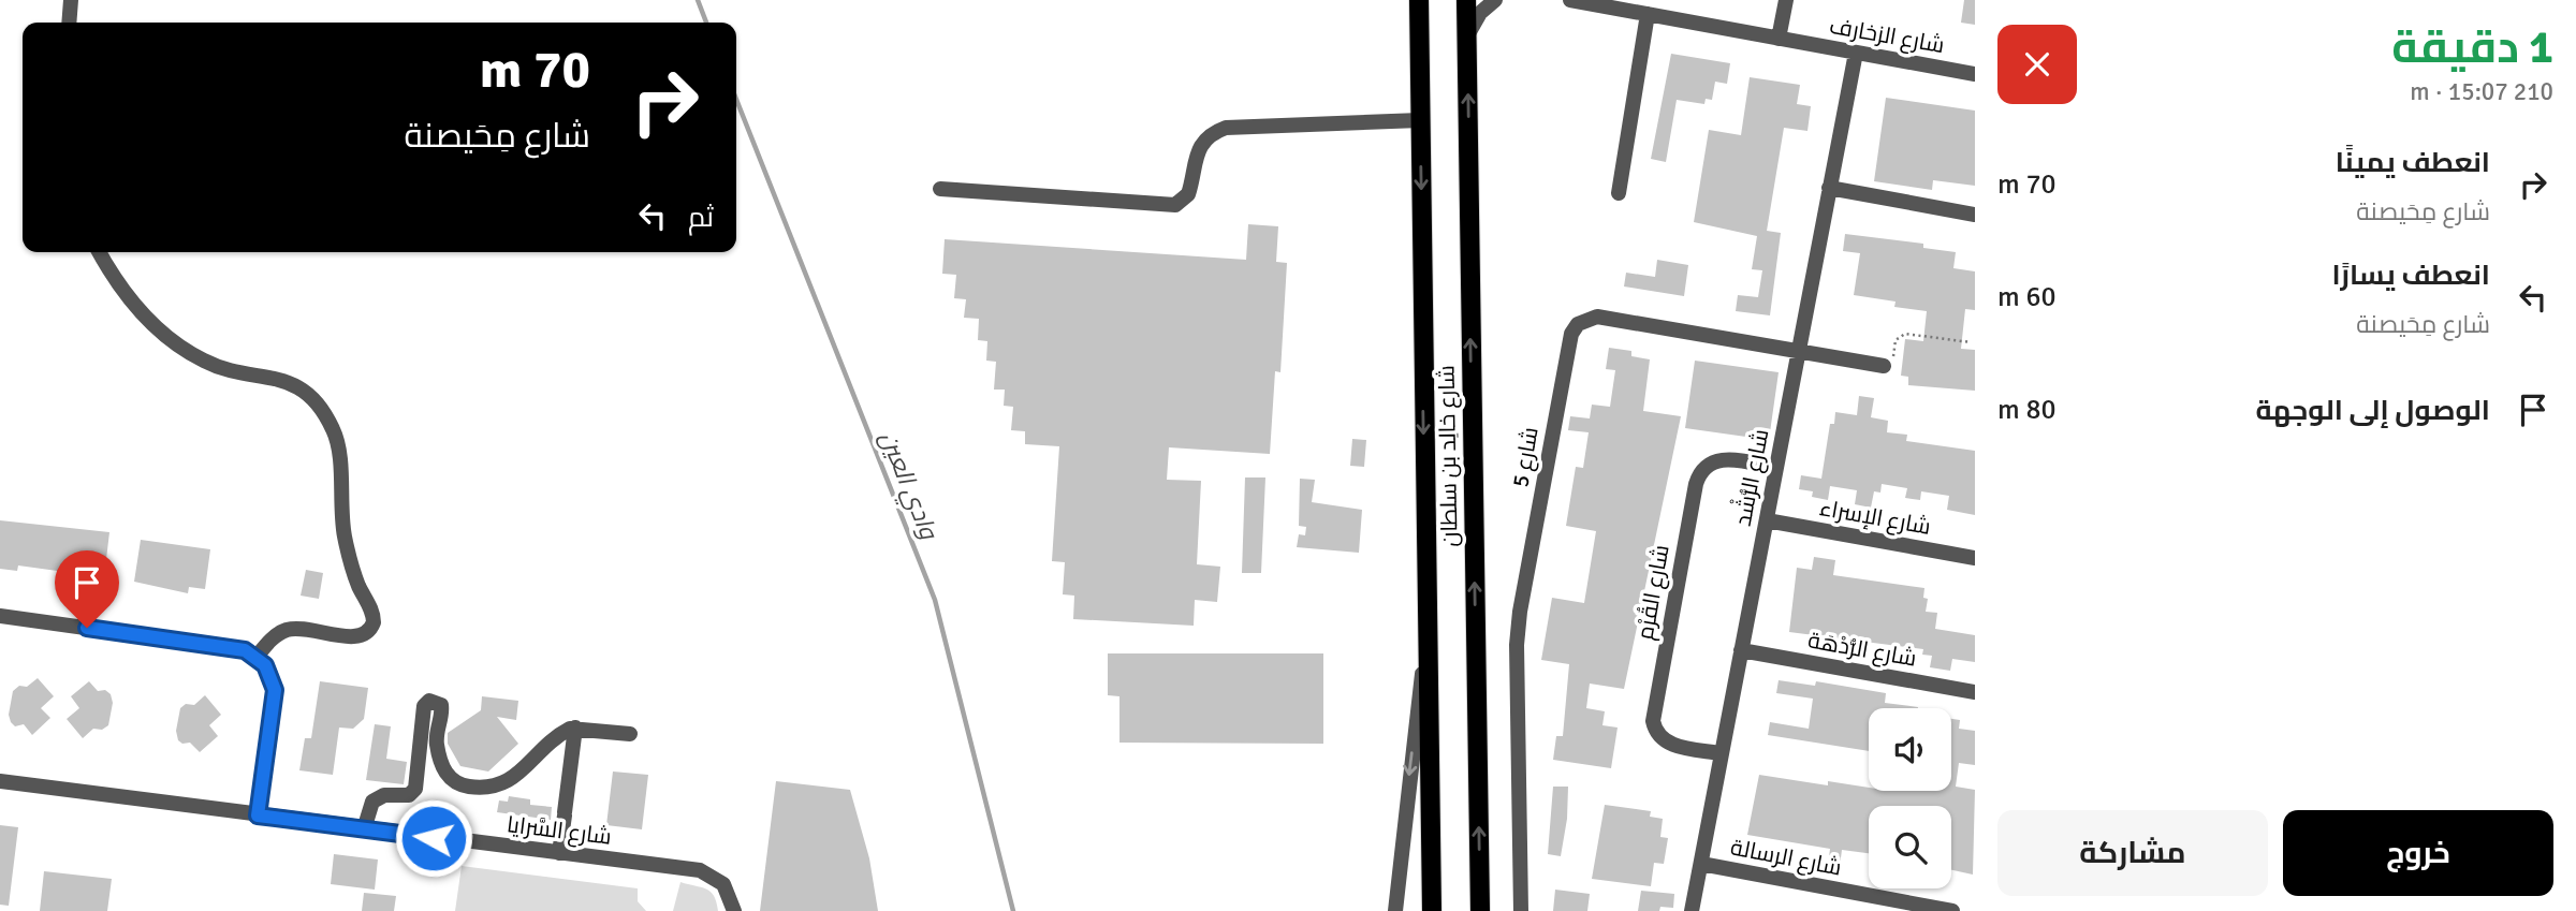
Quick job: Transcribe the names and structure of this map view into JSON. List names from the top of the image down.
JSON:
{
  "streets": {
    "main road": ["شارع خالِد بن سلطان"],
    "street": [
      "شارع الزخارف",
      "شارع 5",
      "شارع الرُّشْد",
      "شارع الإسراء",
      "شارع القُرْم",
      "شارع الرُّدْهَة",
      "شارع السَّرايا",
      "شارع الرسالة"
    ]
  },
  "crossings": [
    ["شارع الزخارف", "شارع الرُّشْد"],
    ["شارع 5", "شارع الرُّشْد"],
    ["شارع الرُّشْد", "شارع الإسراء"],
    ["شارع الرُّشْد", "شارع القُرْم"],
    ["شارع الرُّشْد", "شارع الرُّدْهَة"],
    ["شارع الرُّشْد", "شارع الرسالة"]
  ],
  "water": ["وادي العين"],
  "page": {
    "heading": ["1 دقيقة", "210 m · 15:07"],
    "turn": ["70 m", "شارع مِحَيصنة"],
    "list": [
      {
        "name": "انعطف يمينًا",
        "note": "شارع مِحَيصنة",
        "value": "70 m"
      },
      {
        "name": "انعطف يسارًا",
        "note": "شارع مِحَيصنة",
        "value": "60 m"
      },
      {
        "name": "الوصول إلى الوجهة",
        "value": "80 m"
      }
    ],
    "then": "ثم",
    "buttons": ["خروج", "مشاركة"]
  }
}
